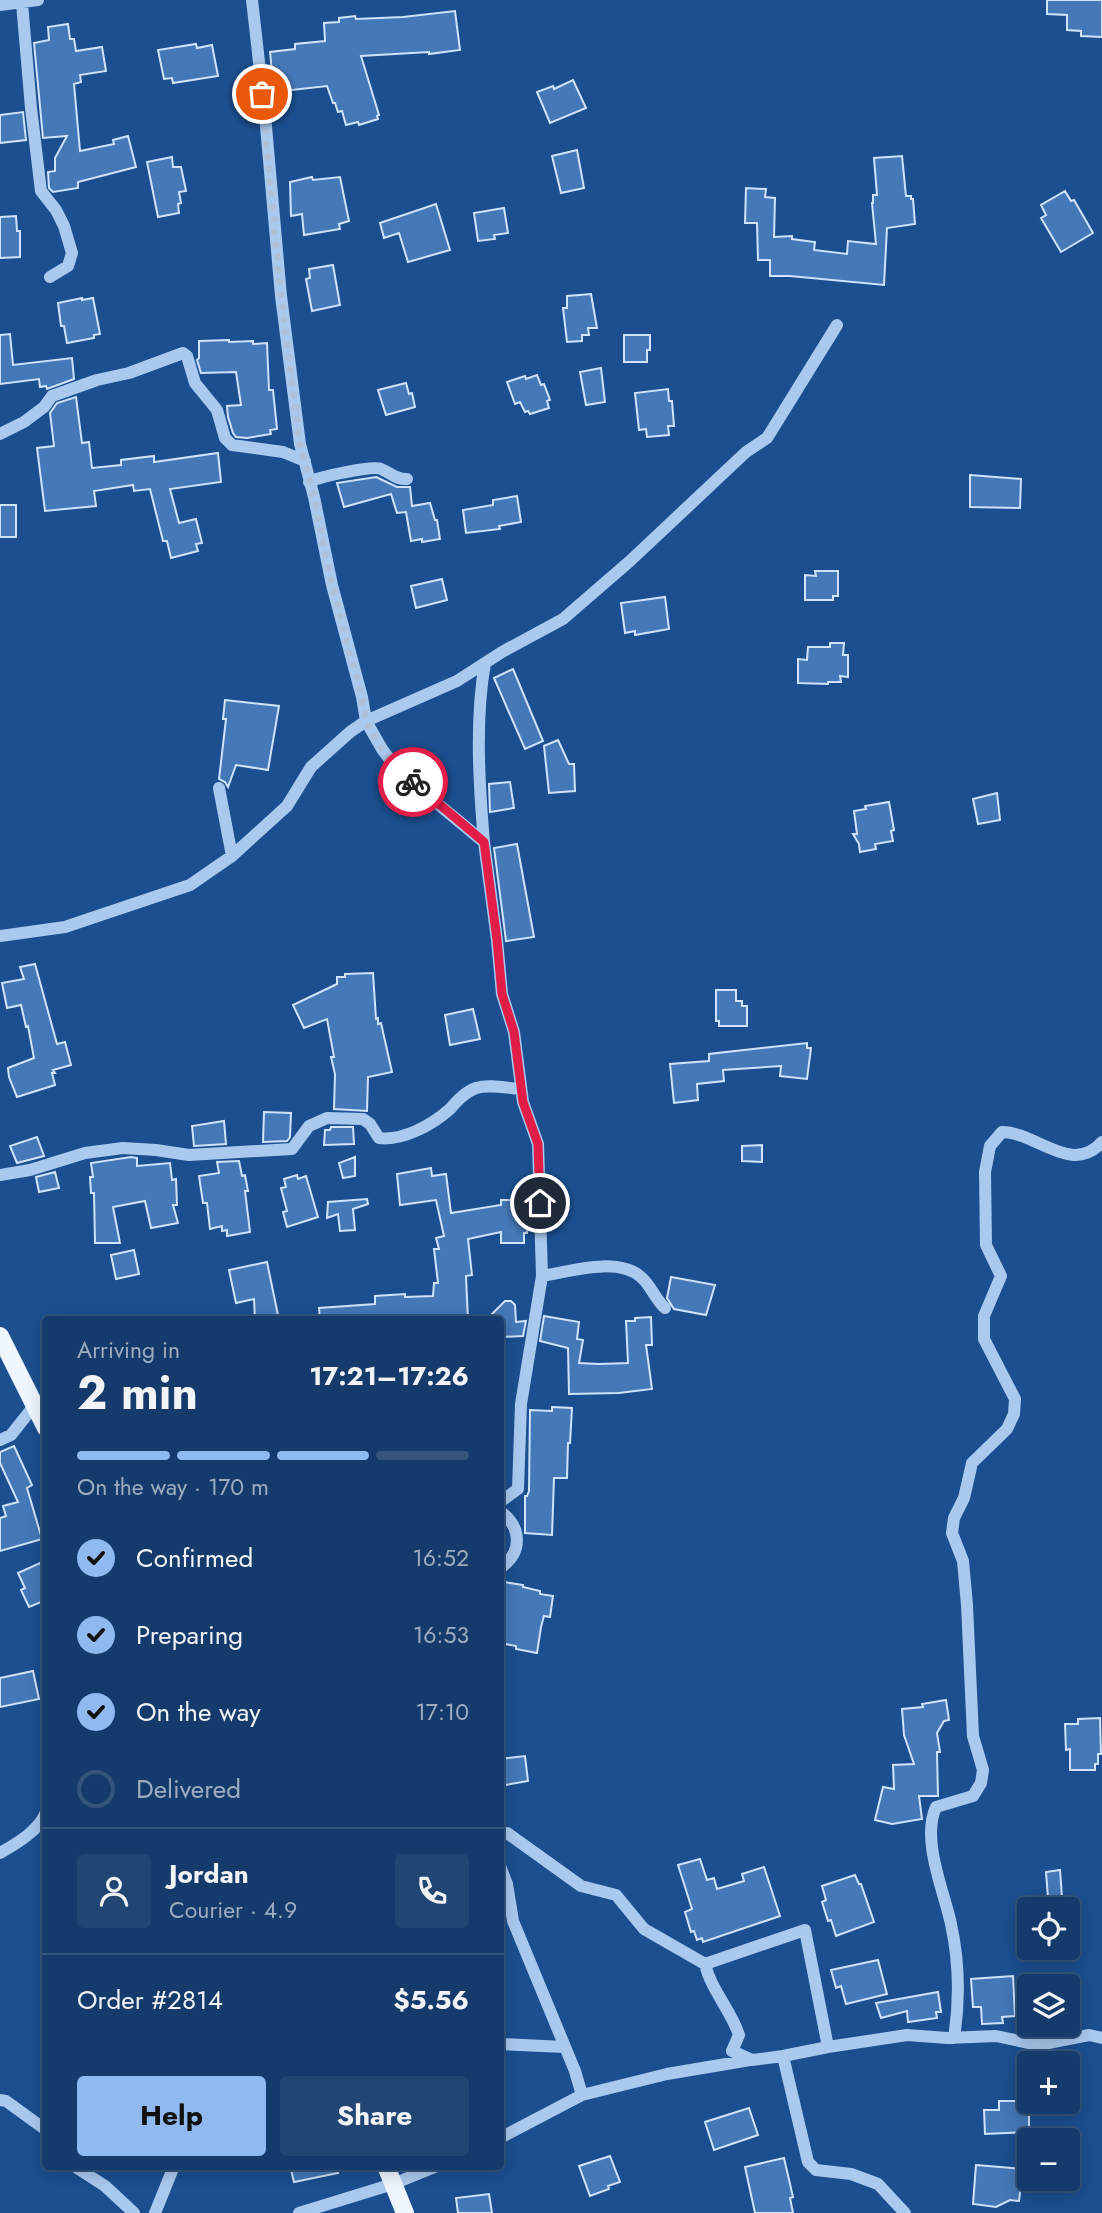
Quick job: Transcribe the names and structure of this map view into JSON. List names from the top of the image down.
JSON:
{
  "page": {
    "heading": ["2 min", "Arriving in", "17:21–17:26"],
    "panel": [
      "Jordan",
      "Courier · 4.9",
      "Order #2814",
      "$5.56"
    ],
    "bar": "On the way · 170 m",
    "list": [
      ["Confirmed", "16:52"],
      ["Preparing", "16:53"],
      ["On the way", "17:10"],
      "Delivered"
    ],
    "map_buttons": ["+", "−"],
    "buttons": ["Help", "Share"]
  }
}
